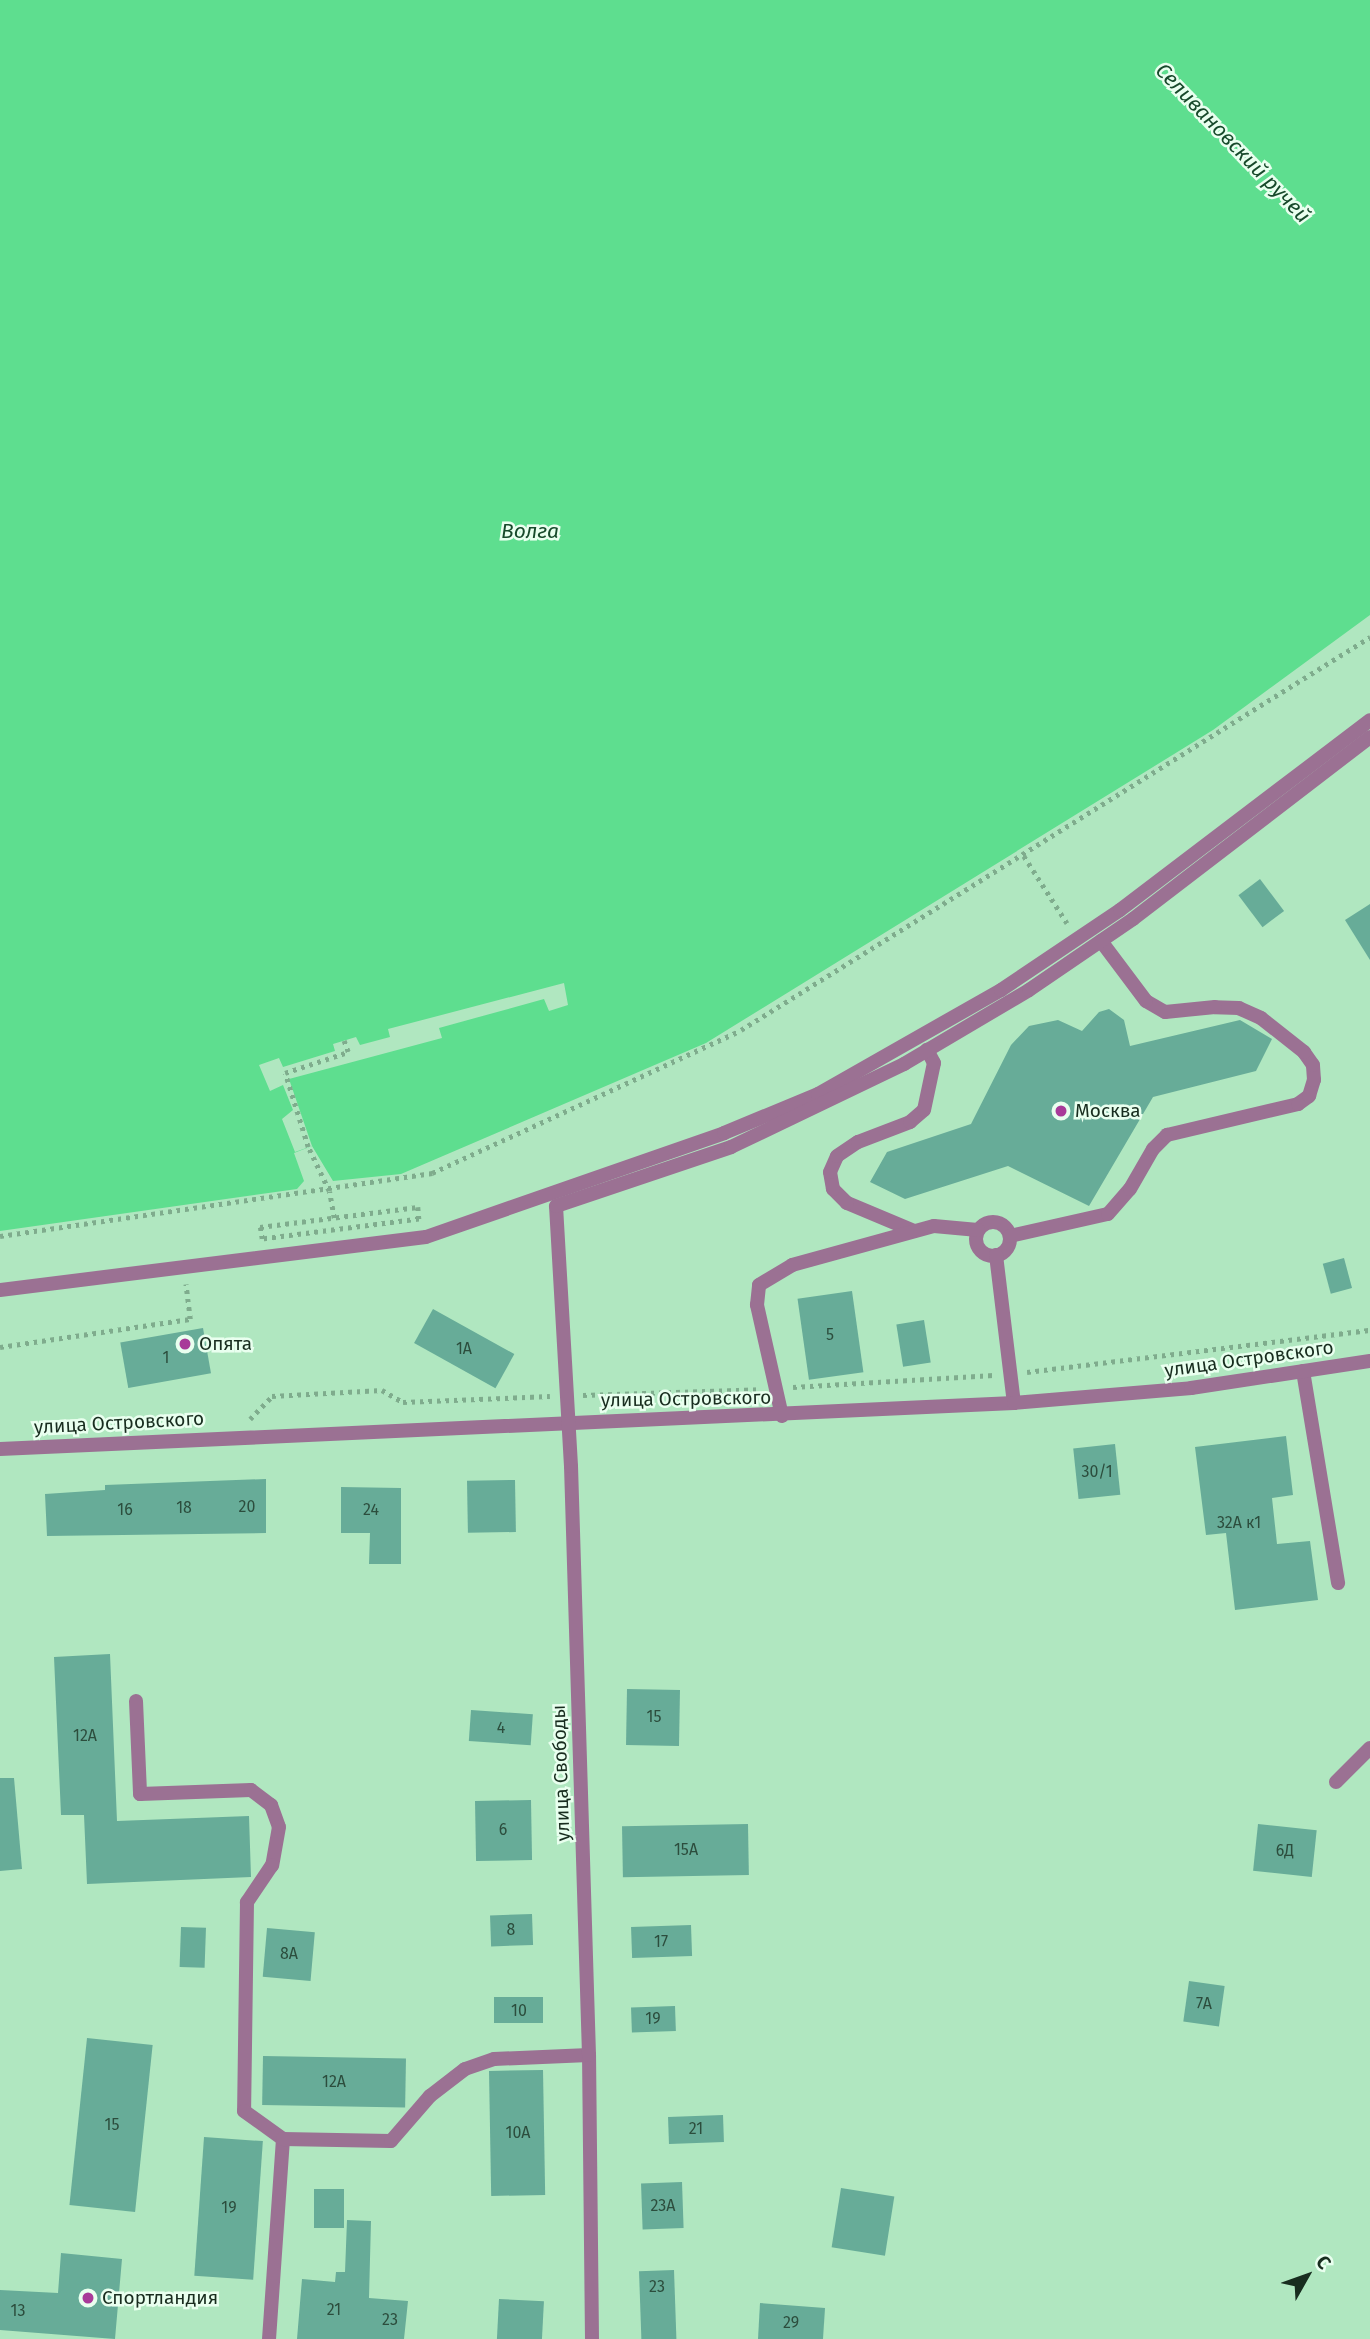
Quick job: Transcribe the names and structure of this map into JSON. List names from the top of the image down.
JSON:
{
  "streets": {
    "street": ["улица Островского", "улица Свободы"]
  },
  "crossings": [
    ["улица Островского", "улица Свободы"]
  ],
  "water": ["Селивановский ручей", "Волга"],
  "places": ["Москва", "Опята", "Спортландия"],
  "house_numbers": [
    "5",
    "1А",
    "1",
    "30/1",
    "20",
    "18",
    "16",
    "24",
    "32А к1",
    "15",
    "4",
    "12А",
    "6",
    "15А",
    "6Д",
    "8",
    "17",
    "8А",
    "7А",
    "10",
    "19",
    "12А",
    "15",
    "21",
    "10А",
    "23А",
    "19",
    "23",
    "21",
    "13",
    "23",
    "29"
  ],
  "north": "top right"
}
